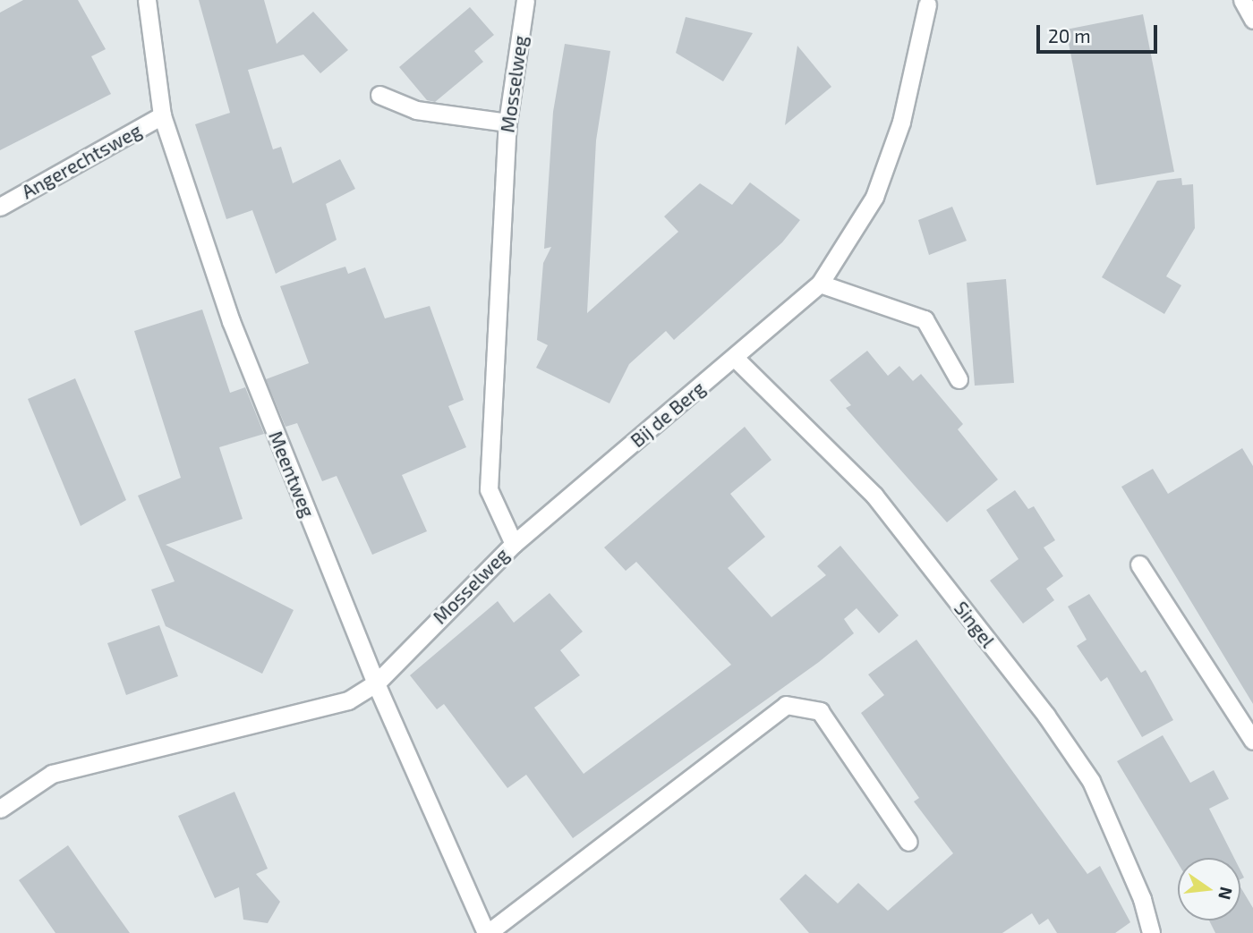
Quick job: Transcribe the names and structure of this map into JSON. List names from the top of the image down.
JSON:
{
  "streets": {
    "street": [
      "Mosselweg",
      "Angerechtsweg",
      "Bij de Berg",
      "Meentweg",
      "Singel"
    ]
  },
  "crossings": [
    ["Mosselweg", "Bij de Berg"],
    ["Mosselweg", "Meentweg"],
    ["Angerechtsweg", "Meentweg"],
    ["Bij de Berg", "Singel"]
  ],
  "scale_bar": "20 m",
  "north": "right"
}
